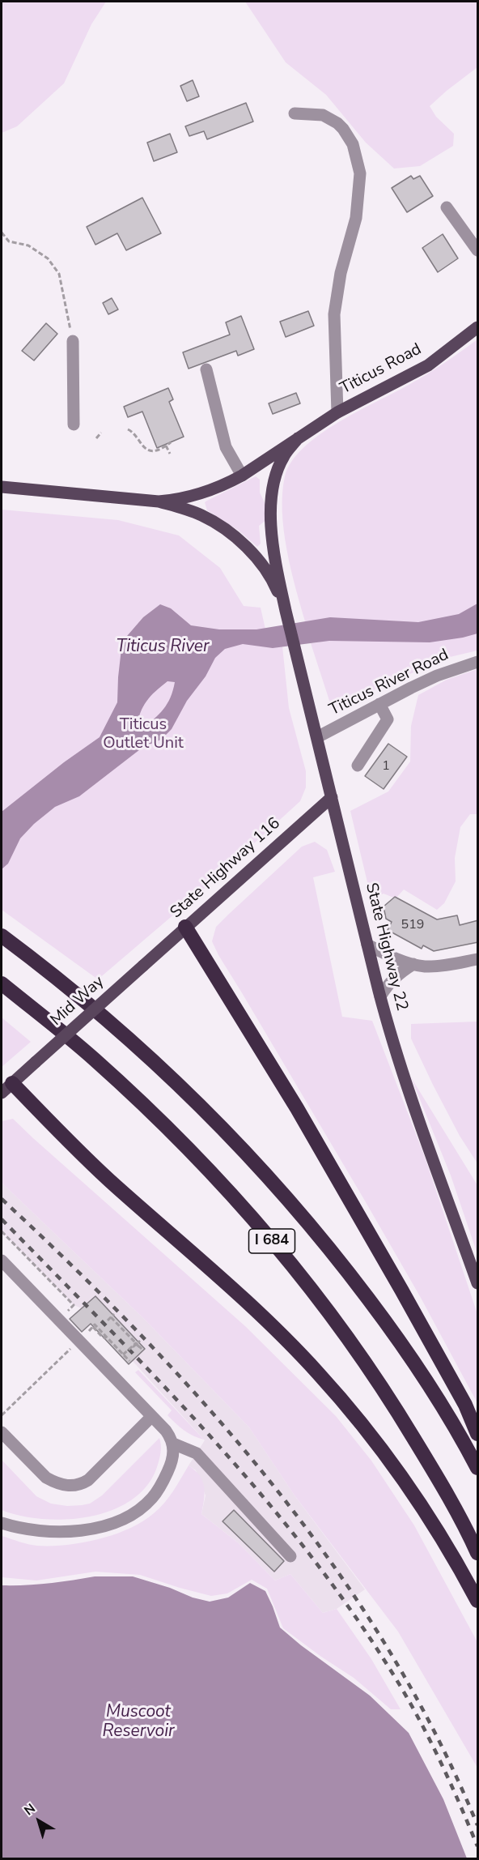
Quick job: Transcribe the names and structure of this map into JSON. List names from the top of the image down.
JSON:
{
  "streets": {
    "highway": ["I 684"],
    "main road": [
      "Titicus Road",
      "State Highway 116",
      "State Highway 22",
      "Mid Way"
    ],
    "street": ["Titicus River Road"]
  },
  "crossings": [
    ["Titicus Road", "State Highway 22"],
    ["Titicus River Road", "State Highway 22"],
    ["State Highway 116", "State Highway 22"],
    ["State Highway 116", "Mid Way"]
  ],
  "water": ["Titicus River", "Muscoot Reservoir"],
  "parks": ["Titicus Outlet Unit"],
  "house_numbers": ["1", "519"],
  "north": "top left"
}
